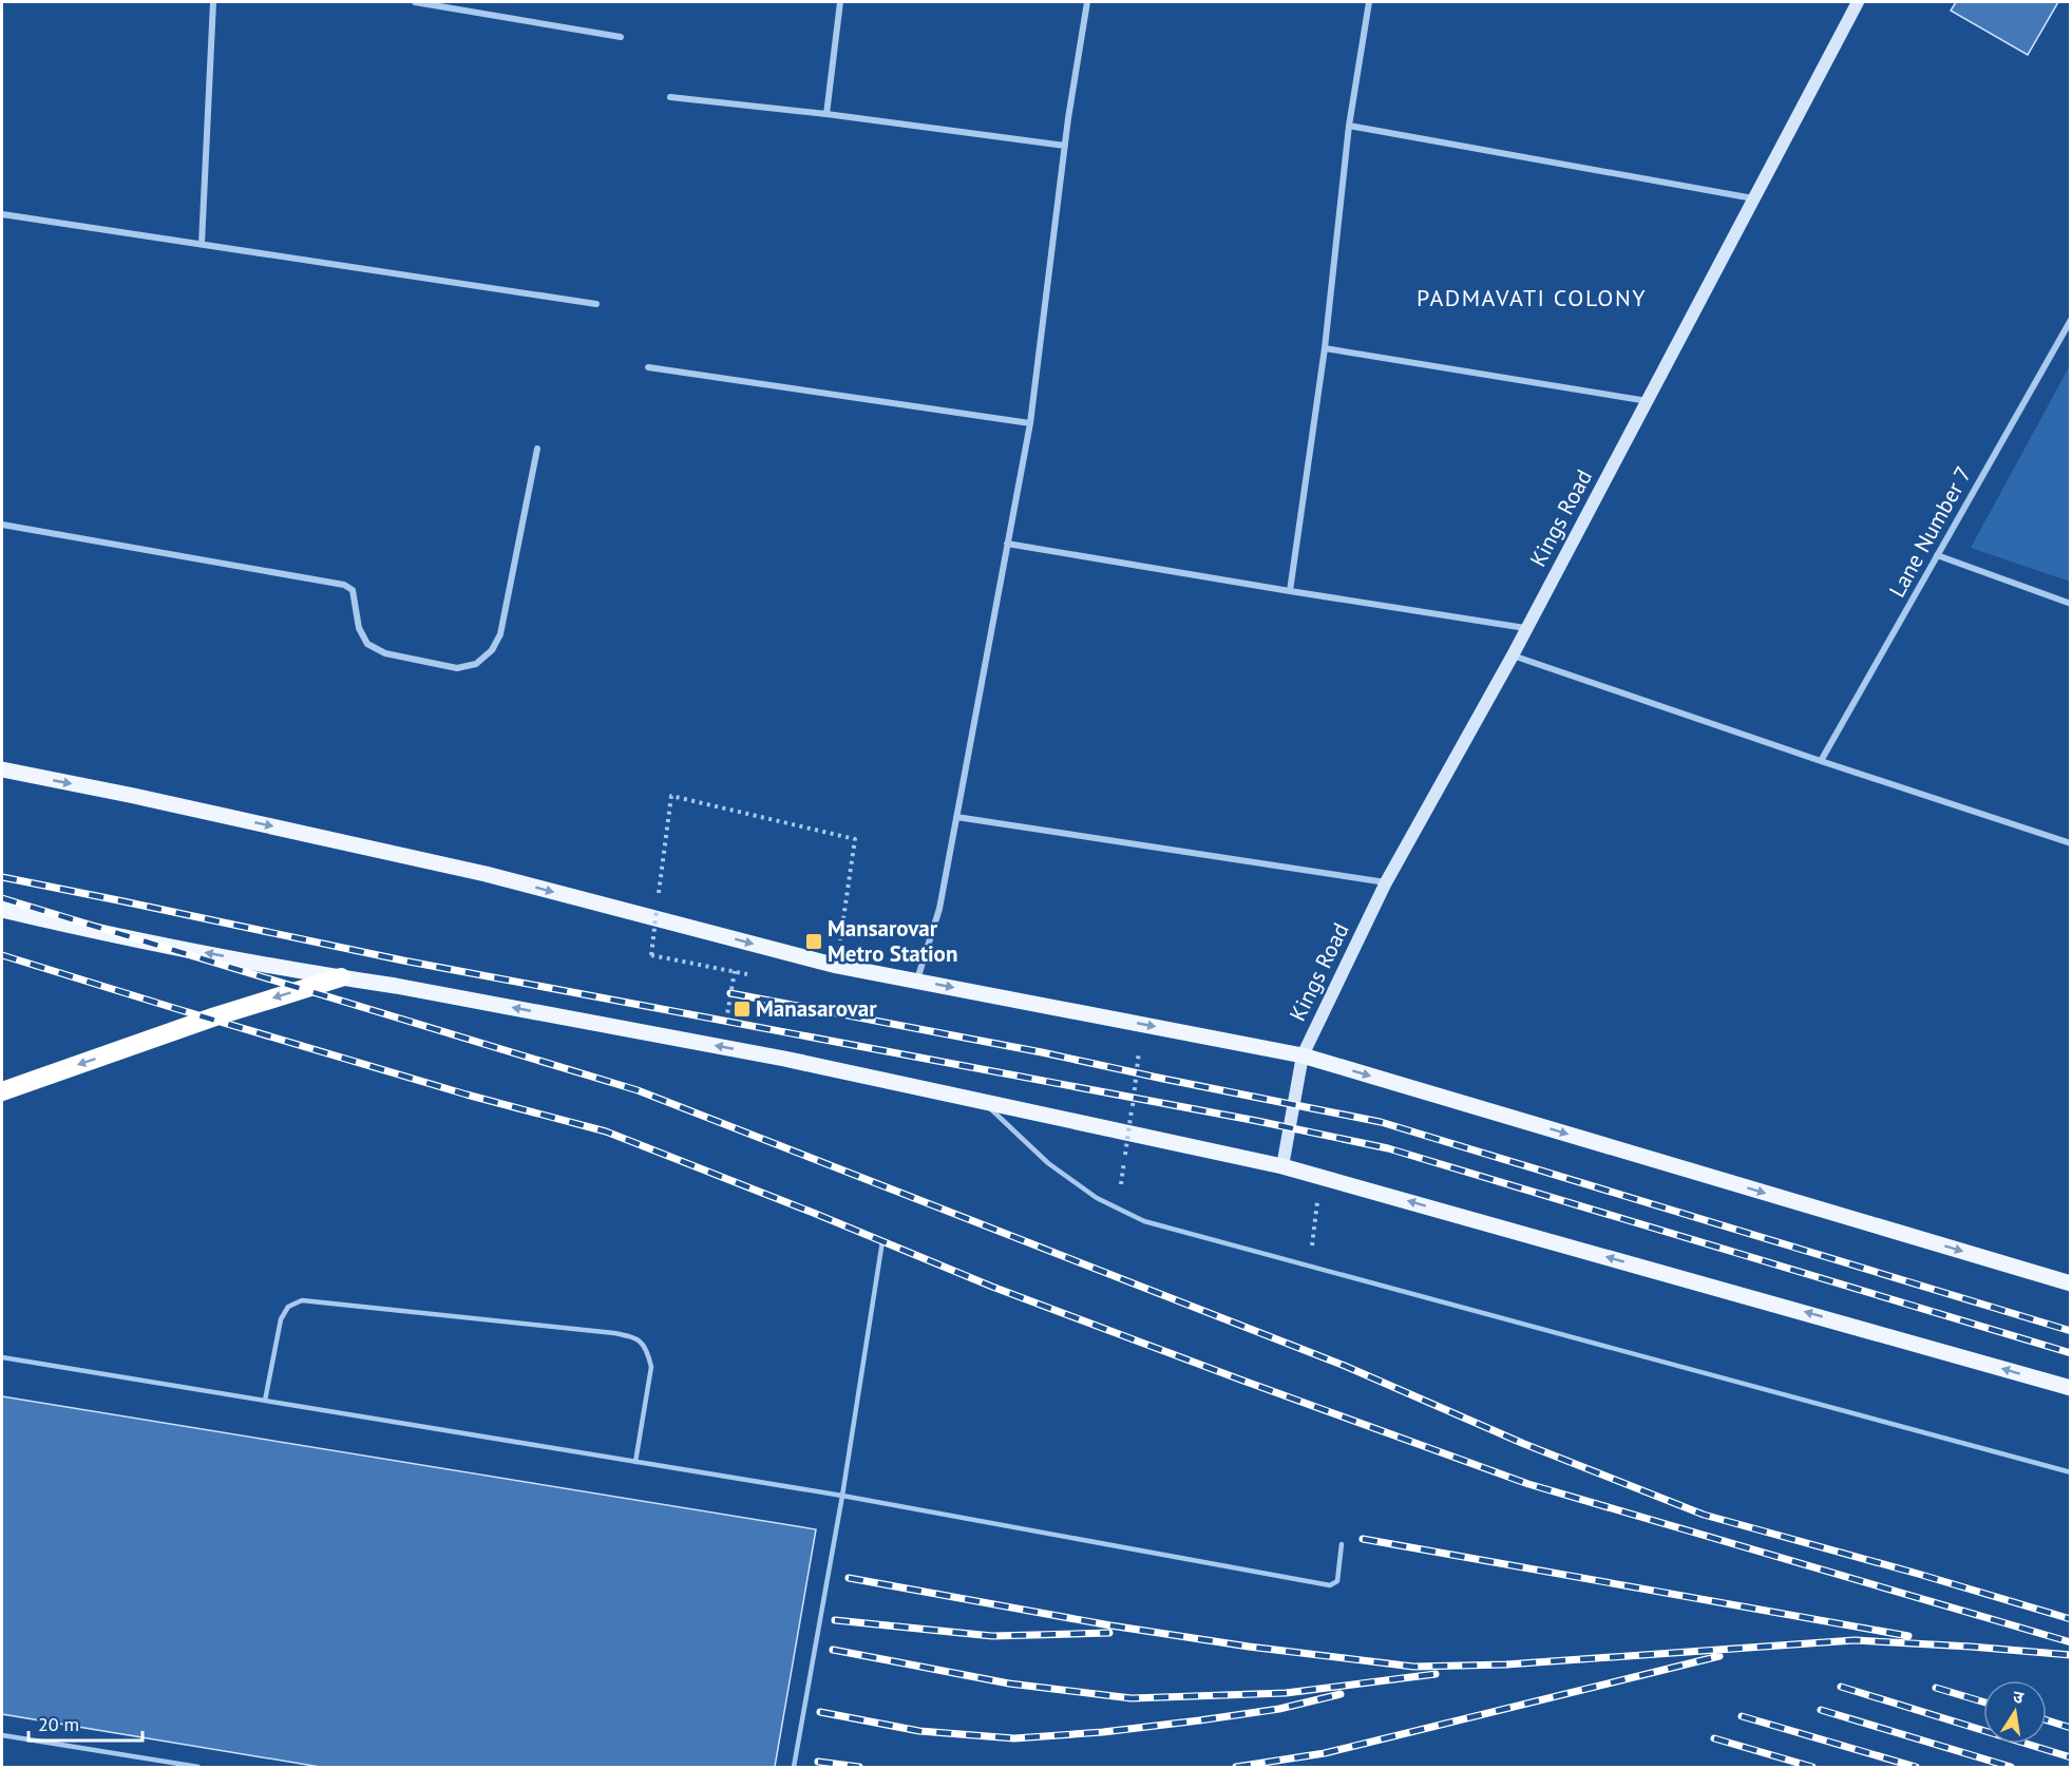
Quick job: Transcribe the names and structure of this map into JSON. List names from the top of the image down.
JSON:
{
  "streets": {
    "street": ["Kings Road", "Lane Number 7"]
  },
  "districts": ["PADMAVATI COLONY"],
  "places": {
    "transit": ["Mansarovar Metro Station", "Manasarovar"]
  },
  "scale_bar": "20 m",
  "north": "top"
}
